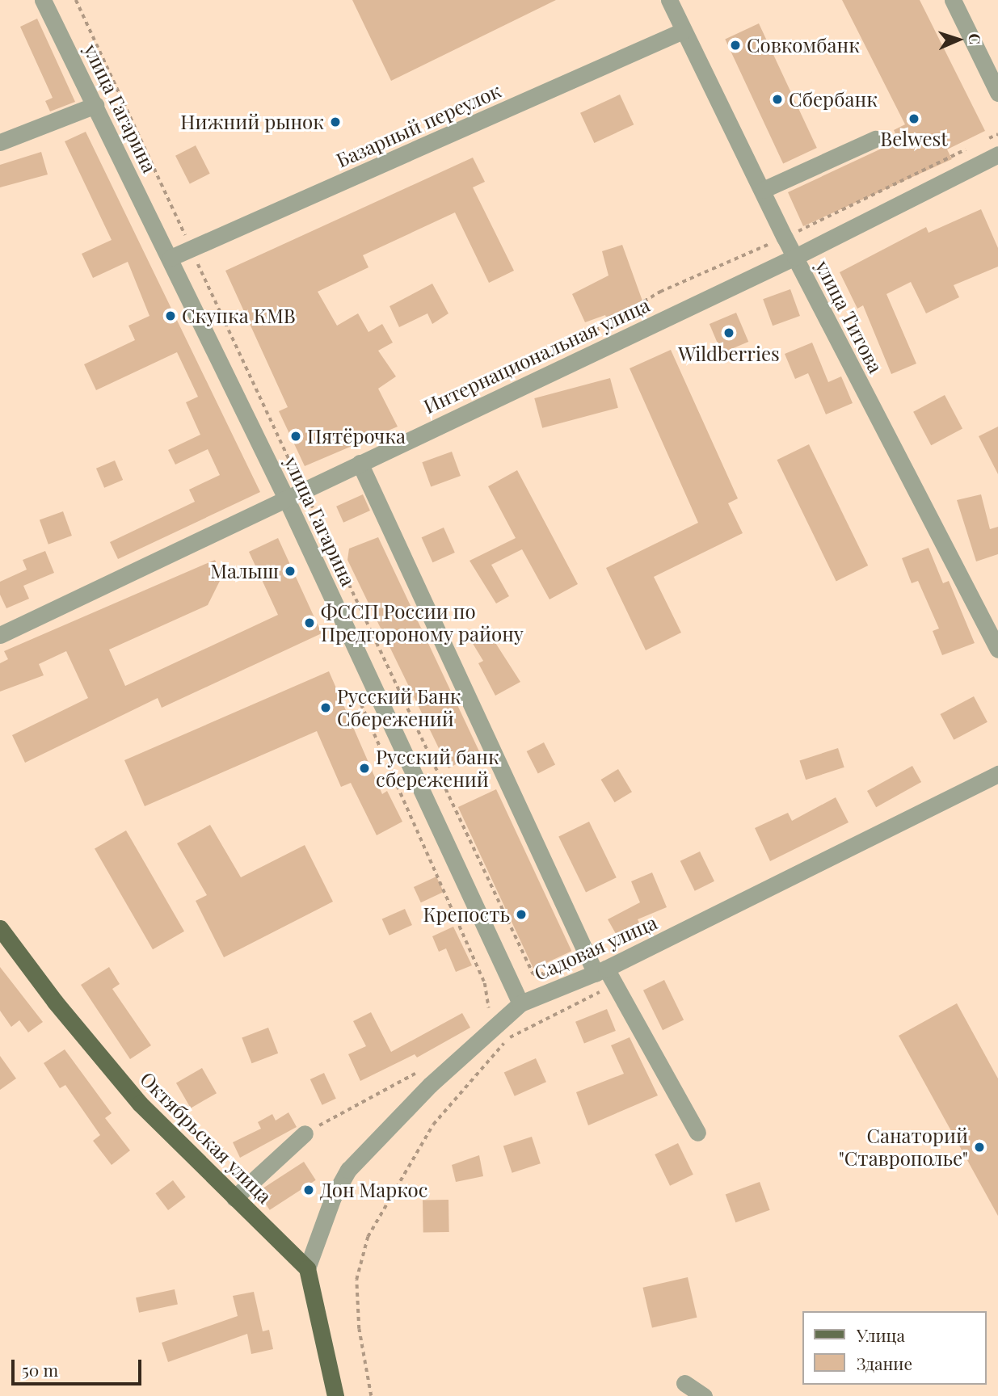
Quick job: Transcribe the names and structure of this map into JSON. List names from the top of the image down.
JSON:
{
  "streets": {
    "main road": ["Октябрьская улица"],
    "street": [
      "улица Гагарина",
      "Базарный переулок",
      "улица Титова",
      "Интернациональная улица",
      "Садовая улица"
    ]
  },
  "crossings": [
    ["улица Гагарина", "Базарный переулок"],
    ["улица Гагарина", "Интернациональная улица"],
    ["улица Гагарина", "Садовая улица"],
    ["Базарный переулок", "улица Титова"],
    ["улица Титова", "Интернациональная улица"],
    ["Садовая улица", "Октябрьская улица"]
  ],
  "places": [
    "Совкомбанк",
    "Сбербанк",
    "Belwest",
    "Нижний рынок",
    "Скупка КМВ",
    "Wildberries",
    "Пятёрочка",
    "Малыш",
    "ФССП России по Предгороному району",
    "Русский Банк Сбережений",
    "Русский банк сбережений",
    "Крепость",
    "Санаторий \"Ставрополье\"",
    "Дон Маркос"
  ],
  "legend": ["Улица", "Здание"],
  "scale_bar": "50 m",
  "north": "right"
}
